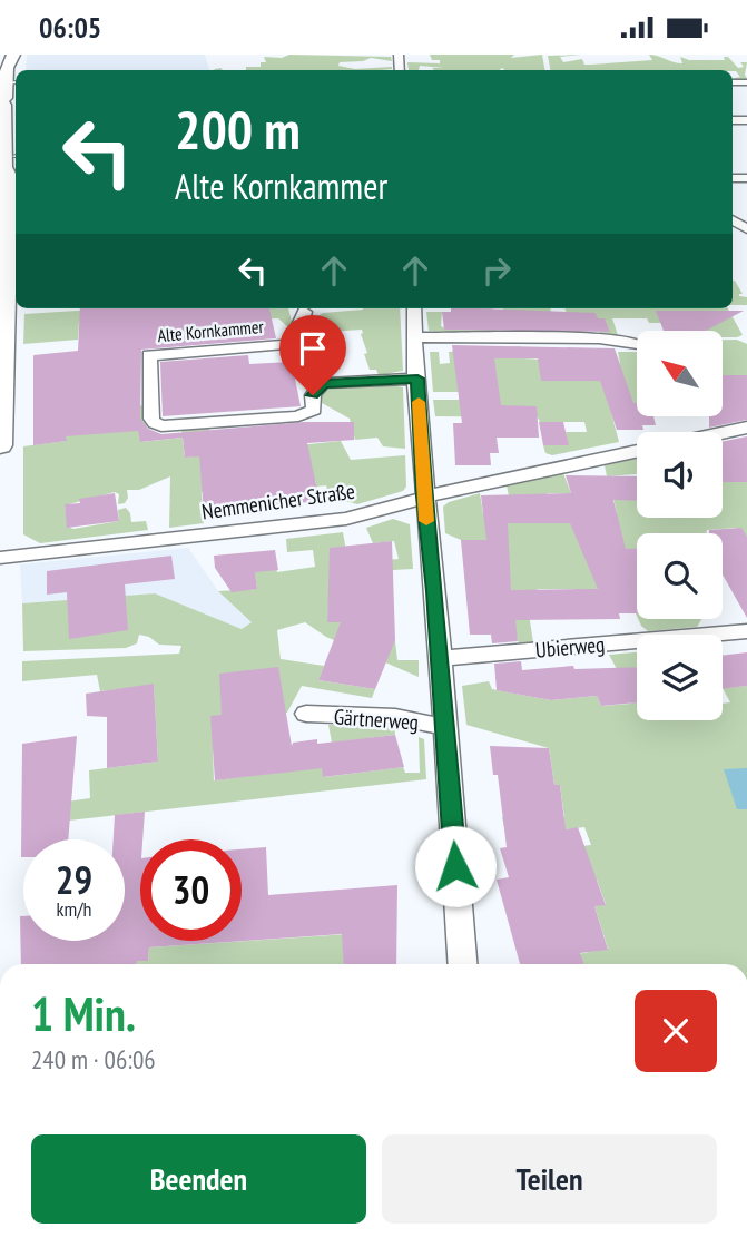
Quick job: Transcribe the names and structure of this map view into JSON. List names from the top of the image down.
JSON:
{
  "streets": {
    "street": [
      "Alte Kornkammer",
      "Nemmenicher Straße",
      "Ubierweg",
      "Gärtnerweg"
    ]
  },
  "north": "top left",
  "page": {
    "status": "06:05",
    "turn": ["200 m", "Alte Kornkammer"],
    "speed": "29 km/h",
    "limit": "30",
    "heading": ["1 Min.", "240 m · 06:06"],
    "buttons": ["Beenden", "Teilen"]
  }
}
